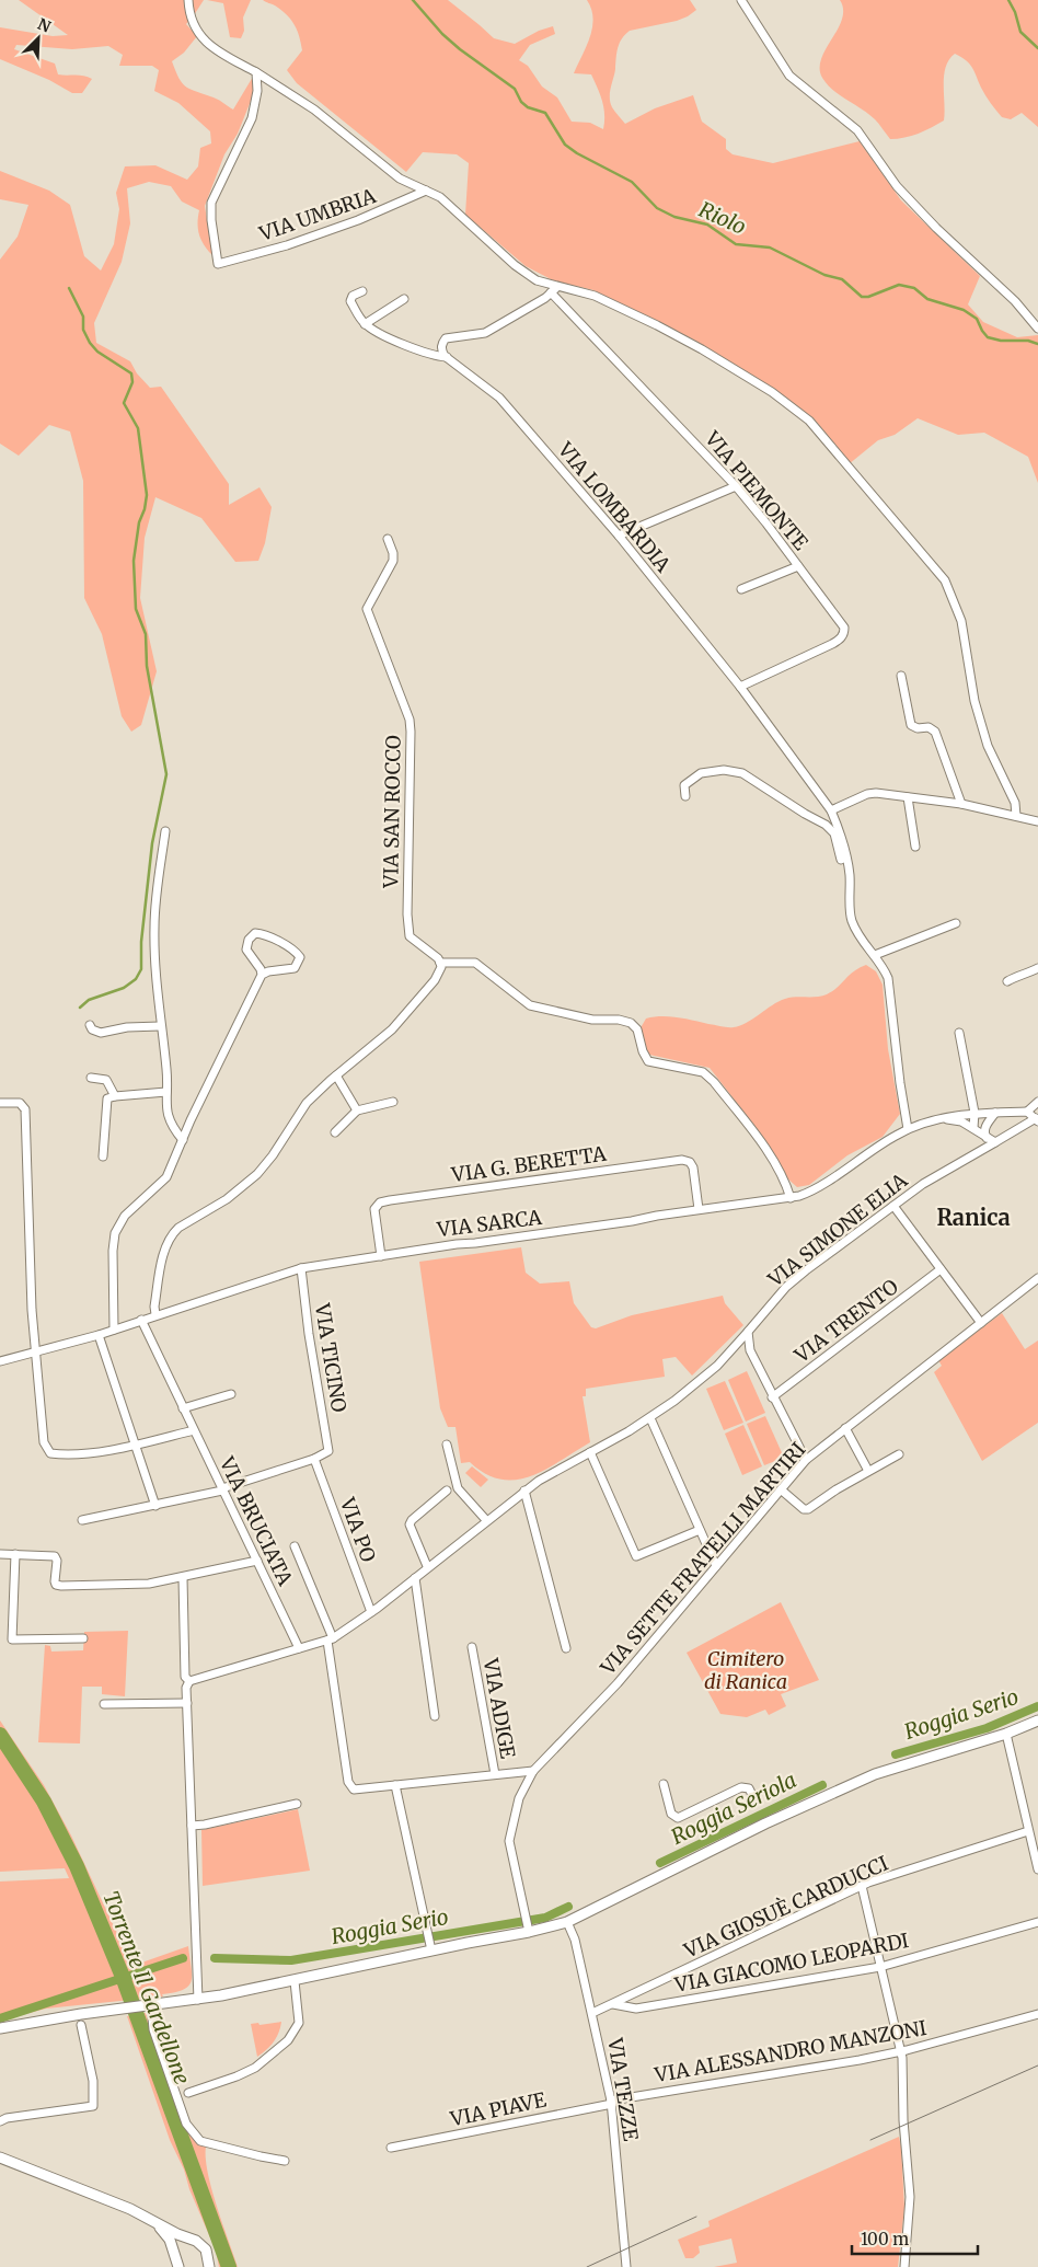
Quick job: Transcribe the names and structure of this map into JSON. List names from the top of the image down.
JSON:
{
  "streets": {
    "street": [
      "VIA UMBRIA",
      "VIA PIEMONTE",
      "VIA LOMBARDIA",
      "VIA SAN ROCCO",
      "VIA G. BERETTA",
      "VIA SARCA",
      "VIA SIMONE ELIA",
      "VIA TRENTO",
      "VIA TICINO",
      "VIA BRUCIATA",
      "VIA PO",
      "VIA SETTE FRATELLI MARTIRI",
      "VIA ADIGE",
      "VIA GIOSUÈ CARDUCCI",
      "VIA GIACOMO LEOPARDI",
      "VIA ALESSANDRO MANZONI",
      "VIA TEZZE",
      "VIA PIAVE"
    ]
  },
  "crossings": [
    ["VIA PIEMONTE", "VIA LOMBARDIA"],
    ["VIA G. BERETTA", "VIA SARCA"],
    ["VIA SARCA", "VIA TICINO"],
    ["VIA SARCA", "VIA BRUCIATA"],
    ["VIA TICINO", "VIA PO"],
    ["VIA GIOSUÈ CARDUCCI", "VIA GIACOMO LEOPARDI"],
    ["VIA GIOSUÈ CARDUCCI", "VIA TEZZE"],
    ["VIA ALESSANDRO MANZONI", "VIA TEZZE"],
    ["VIA ALESSANDRO MANZONI", "VIA PIAVE"],
    ["VIA TEZZE", "VIA PIAVE"]
  ],
  "districts": ["Ranica"],
  "water": [
    "Riolo",
    "Roggia Serio",
    "Roggia Seriola",
    "Torrente Il Gardellone"
  ],
  "parks": ["Cimitero di Ranica"],
  "scale_bar": "100 m",
  "north": "top right"
}
